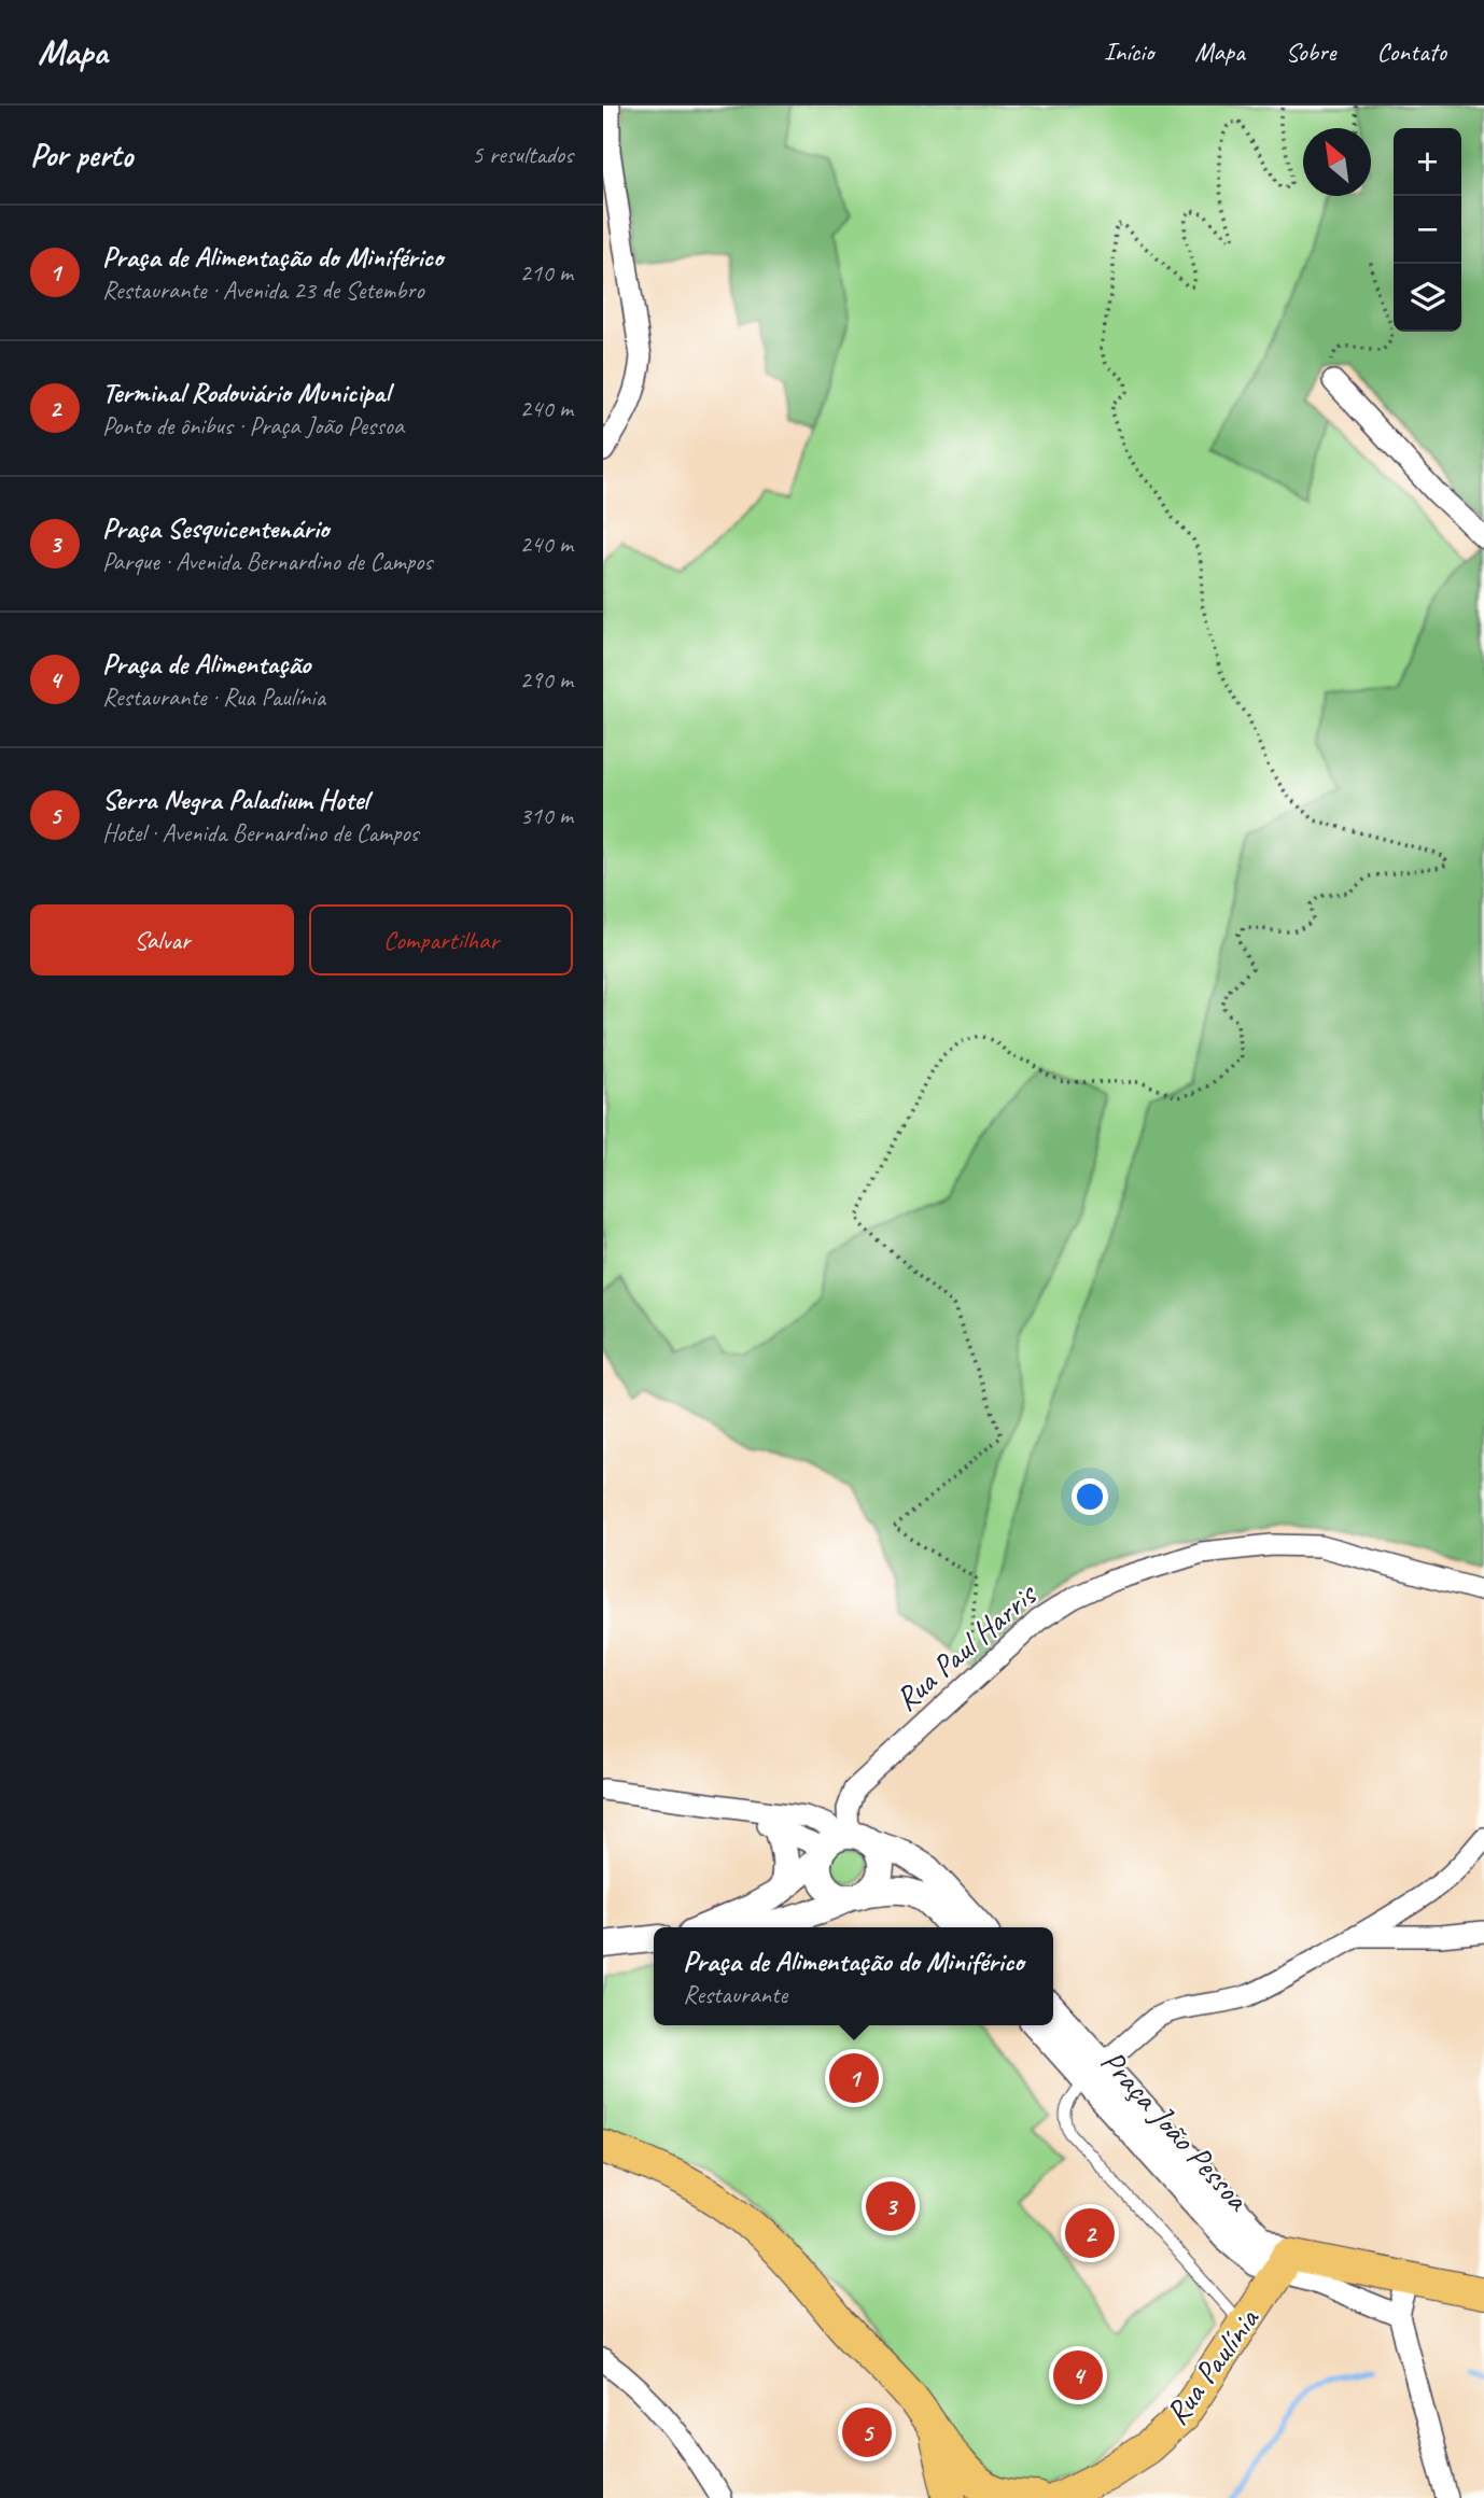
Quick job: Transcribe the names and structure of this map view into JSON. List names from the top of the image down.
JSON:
{
  "streets": {
    "main road": ["Rua Paulínia"],
    "street": ["Rua Paul Harris", "Praça João Pessoa"]
  },
  "crossings": [
    ["Praça João Pessoa", "Rua Paulínia"]
  ],
  "north": "top left",
  "page": {
    "header": "Mapa",
    "nav": [
      "Início",
      "Mapa",
      "Sobre",
      "Contato"
    ],
    "heading": ["Por perto", "5 resultados"],
    "map_buttons": ["+", "−"],
    "list": [
      {
        "mark": "1",
        "name": "Praça de Alimentação do Miniférico",
        "note": "Restaurante · Avenida 23 de Setembro",
        "value": "210 m"
      },
      {
        "mark": "2",
        "name": "Terminal Rodoviário Municipal",
        "note": "Ponto de ônibus · Praça João Pessoa",
        "value": "240 m"
      },
      {
        "mark": "3",
        "name": "Praça Sesquicentenário",
        "note": "Parque · Avenida Bernardino de Campos",
        "value": "240 m"
      },
      {
        "mark": "4",
        "name": "Praça de Alimentação",
        "note": "Restaurante · Rua Paulínia",
        "value": "290 m"
      },
      {
        "mark": "5",
        "name": "Serra Negra Paladium Hotel",
        "note": "Hotel · Avenida Bernardino de Campos",
        "value": "310 m"
      }
    ],
    "buttons": ["Salvar", "Compartilhar"],
    "popup": ["Praça de Alimentação do Miniférico", "Restaurante"],
    "pins": [
      "1",
      "3",
      "2",
      "4",
      "5"
    ]
  }
}
